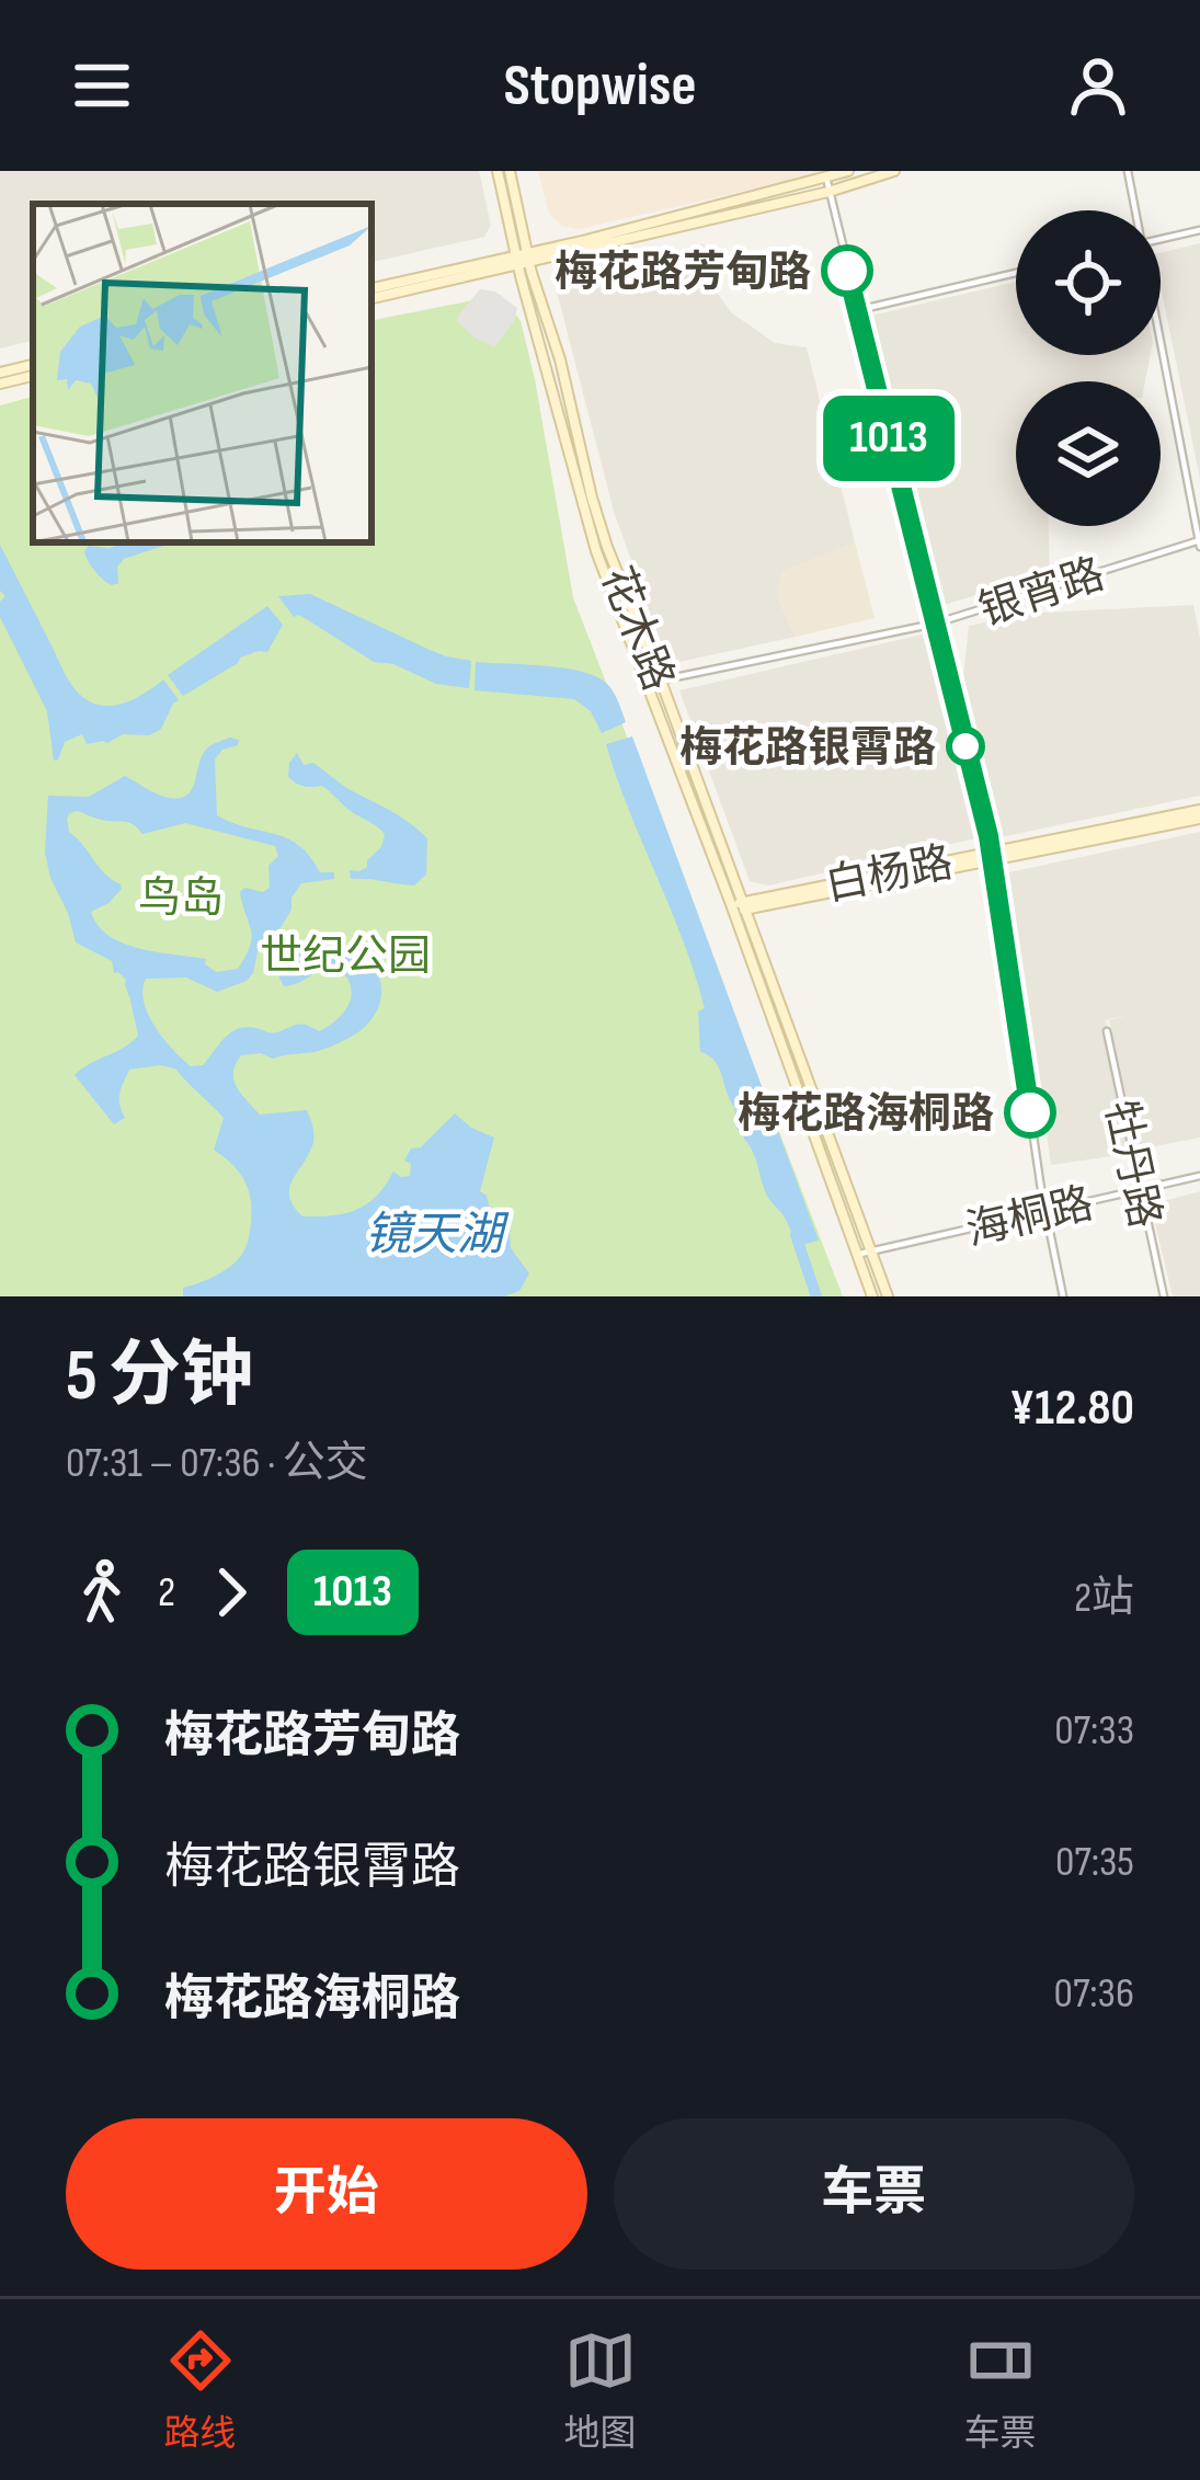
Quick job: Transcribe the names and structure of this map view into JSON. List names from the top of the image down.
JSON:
{
  "streets": {
    "main road": ["花木路", "白杨路"],
    "street": ["银宵路", "牡丹路", "海桐路"]
  },
  "crossings": [
    ["银宵路", "花木路"],
    ["花木路", "白杨路"],
    ["花木路", "海桐路"],
    ["牡丹路", "海桐路"]
  ],
  "water": ["镜天湖"],
  "parks": ["鸟岛", "世纪公园"],
  "places": ["梅花路芳甸路", "梅花路银霄路", "梅花路海桐路"],
  "lines": ["bus line 1013"],
  "page": {
    "header": "Stopwise",
    "on_map": "1013",
    "heading": ["5 分钟", "07:31 – 07:36 · 公交", "¥12.80"],
    "legs": ["2", "1013", "2站"],
    "list": [
      {
        "name": "梅花路芳甸路",
        "value": "07:33"
      },
      {
        "name": "梅花路银霄路",
        "value": "07:35"
      },
      {
        "name": "梅花路海桐路",
        "value": "07:36"
      }
    ],
    "buttons": ["开始", "车票"],
    "tabs": ["路线", "地图", "车票"]
  }
}
